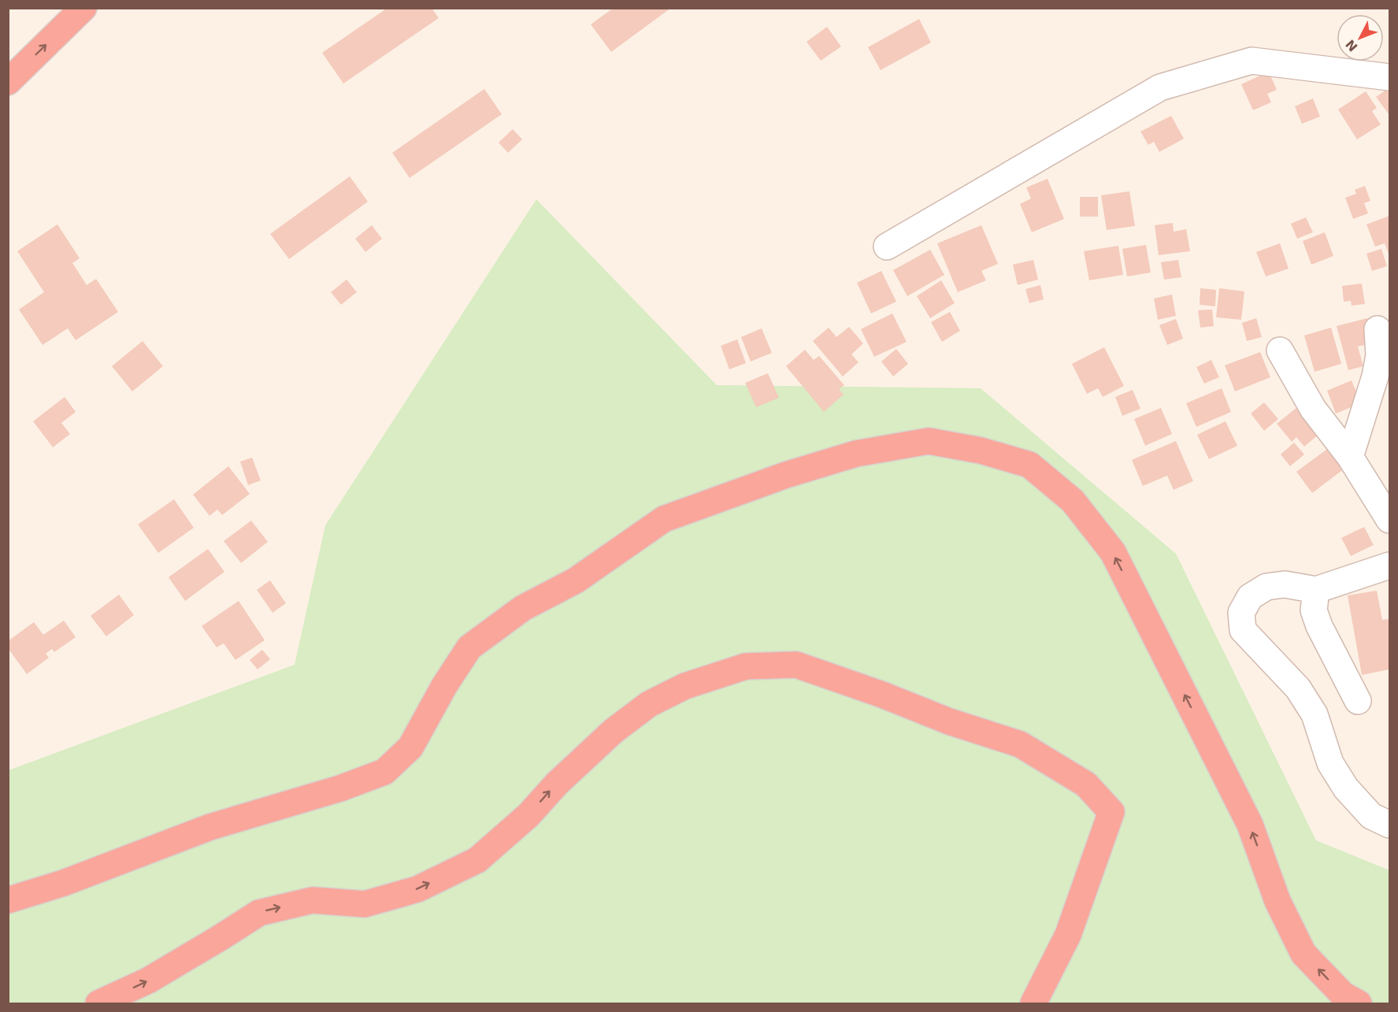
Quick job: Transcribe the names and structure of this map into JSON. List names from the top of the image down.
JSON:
{
  "north": "bottom left"
}
